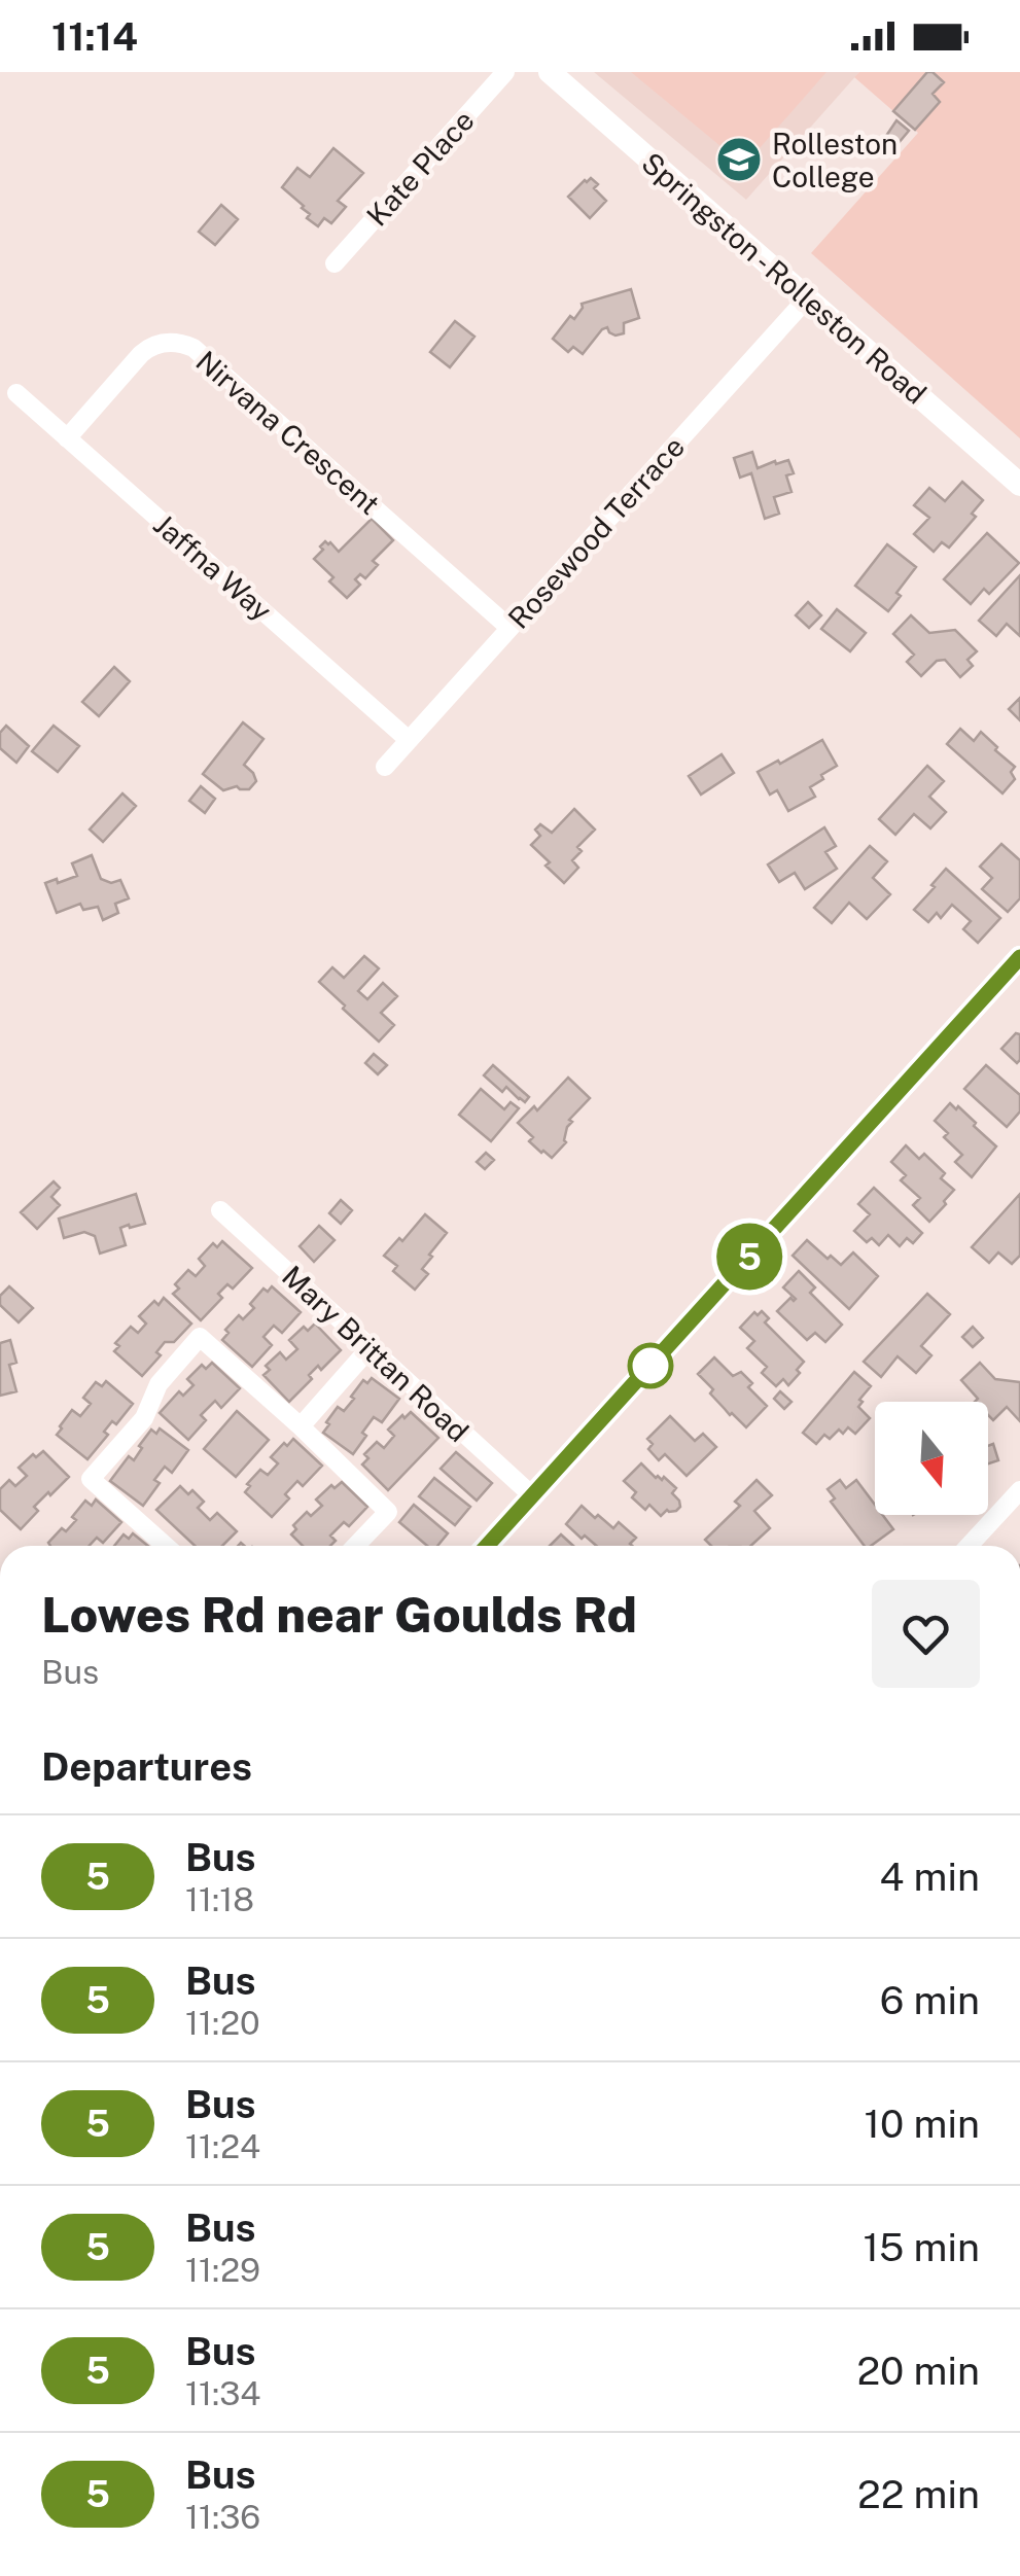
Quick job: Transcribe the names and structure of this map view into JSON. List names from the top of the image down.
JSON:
{
  "streets": {
    "main road": ["Springston - Rolleston Road"],
    "street": [
      "Kate Place",
      "Nirvana Crescent",
      "Rosewood Terrace",
      "Jaffna Way",
      "Mary Brittan Road"
    ]
  },
  "crossings": [
    ["Springston - Rolleston Road", "Rosewood Terrace"],
    ["Nirvana Crescent", "Rosewood Terrace"],
    ["Nirvana Crescent", "Jaffna Way"],
    ["Rosewood Terrace", "Jaffna Way"]
  ],
  "places": {
    "school or university": ["Rolleston College"]
  },
  "lines": ["bus line 5"],
  "north": "bottom",
  "page": {
    "status": "11:14",
    "on_map": "5",
    "heading": [
      ["Lowes Rd near Goulds Rd", "Bus"],
      "Departures"
    ],
    "list": [
      {
        "mark": "5",
        "name": "Bus",
        "note": "11:18",
        "value": "4 min"
      },
      {
        "mark": "5",
        "name": "Bus",
        "note": "11:20",
        "value": "6 min"
      },
      {
        "mark": "5",
        "name": "Bus",
        "note": "11:24",
        "value": "10 min"
      },
      {
        "mark": "5",
        "name": "Bus",
        "note": "11:29",
        "value": "15 min"
      },
      {
        "mark": "5",
        "name": "Bus",
        "note": "11:34",
        "value": "20 min"
      },
      {
        "mark": "5",
        "name": "Bus",
        "note": "11:36",
        "value": "22 min"
      }
    ]
  }
}
